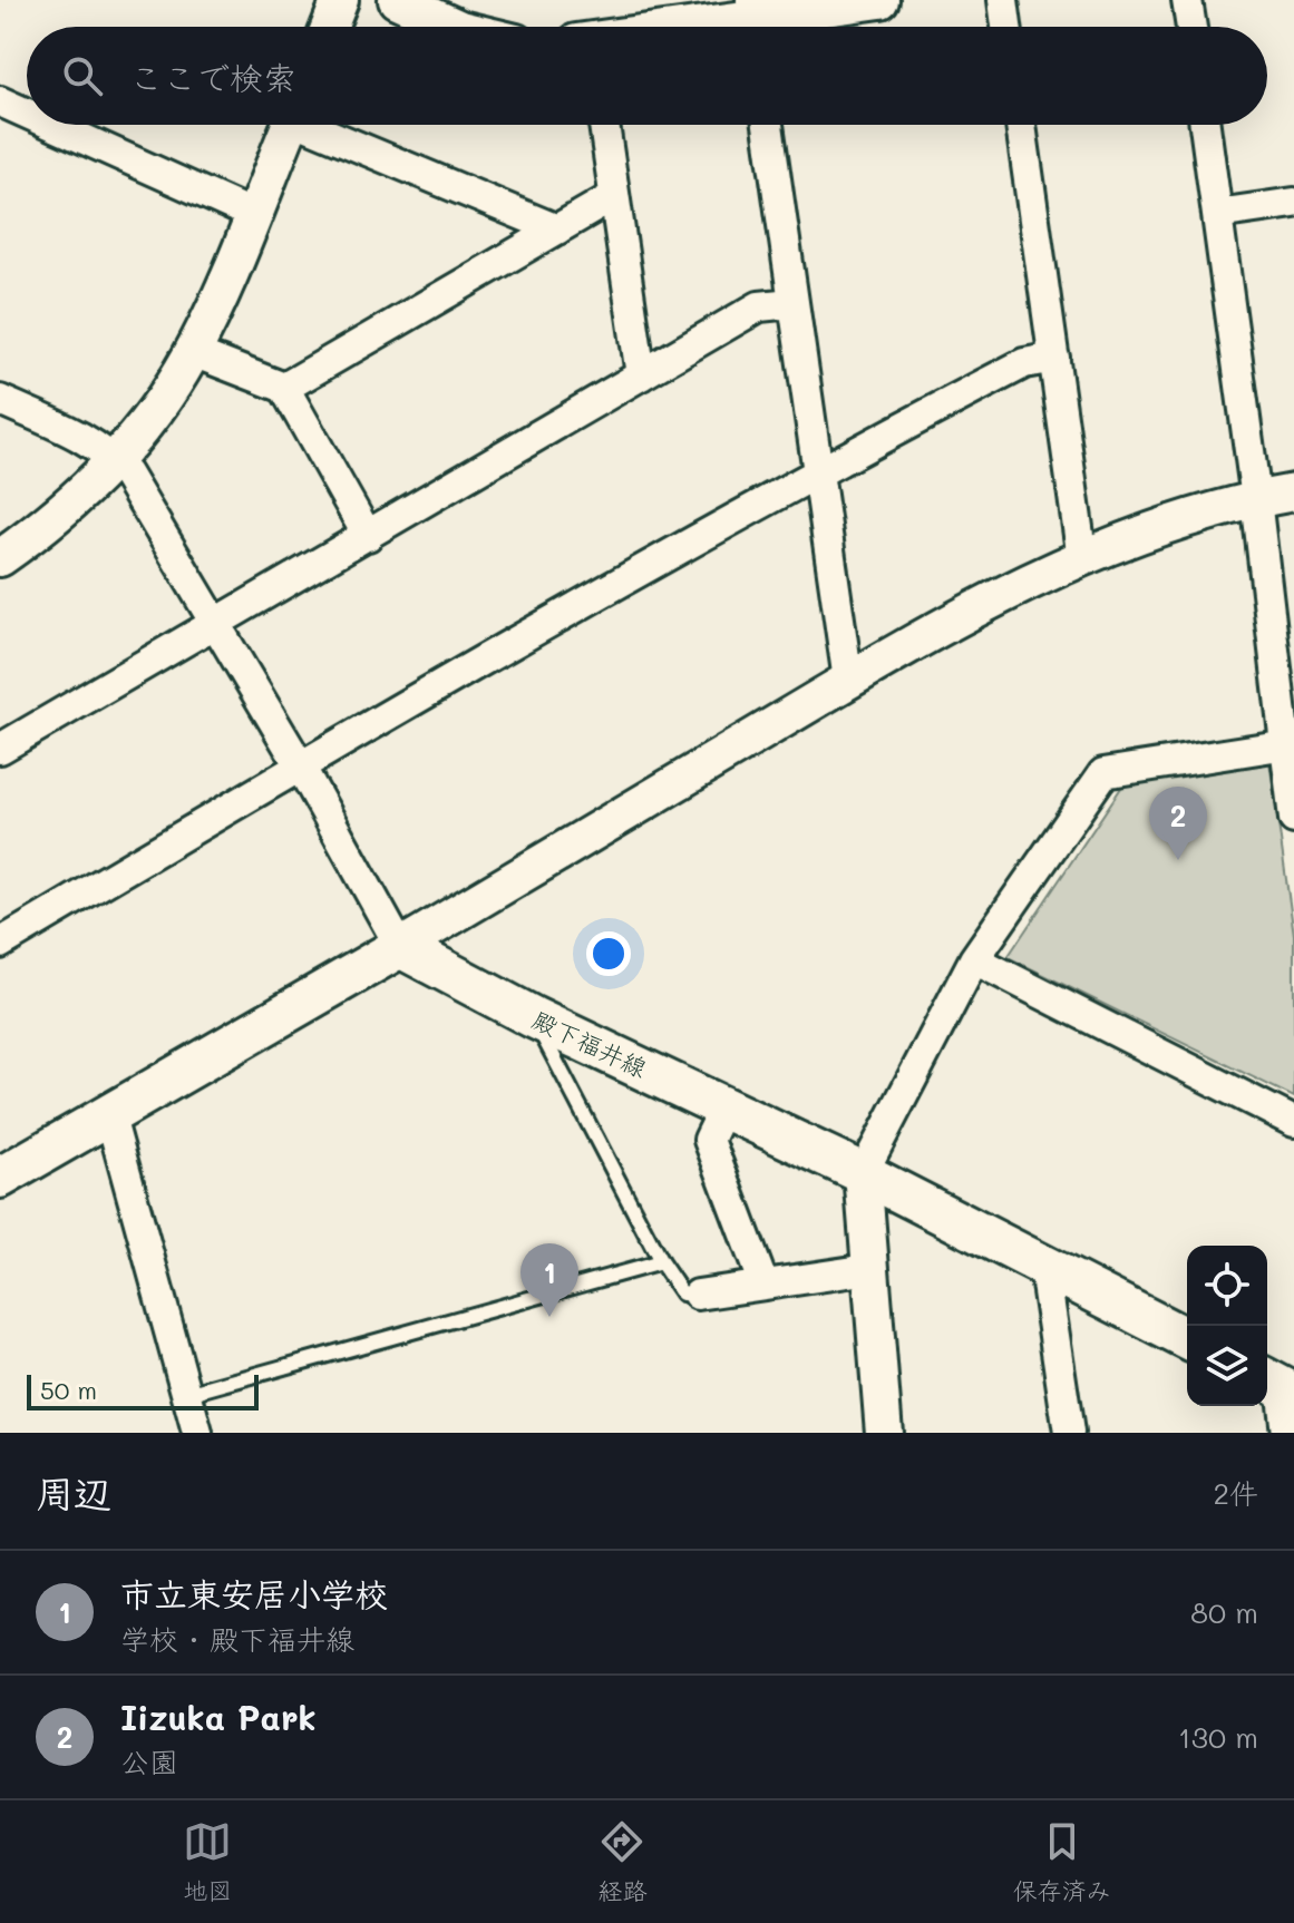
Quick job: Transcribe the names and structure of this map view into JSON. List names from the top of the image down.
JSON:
{
  "streets": {
    "main road": ["殿下福井線"]
  },
  "scale_bar": "50 m",
  "page": {
    "search": "ここで検索",
    "pins": ["2", "1"],
    "scale": "50 m",
    "heading": ["周辺", "2件"],
    "list": [
      {
        "mark": "1",
        "name": "市立東安居小学校",
        "note": "学校 · 殿下福井線",
        "value": "80 m"
      },
      {
        "mark": "2",
        "name": "Iizuka Park",
        "note": "公園",
        "value": "130 m"
      }
    ],
    "nav": ["地図", "経路", "保存済み"]
  }
}
